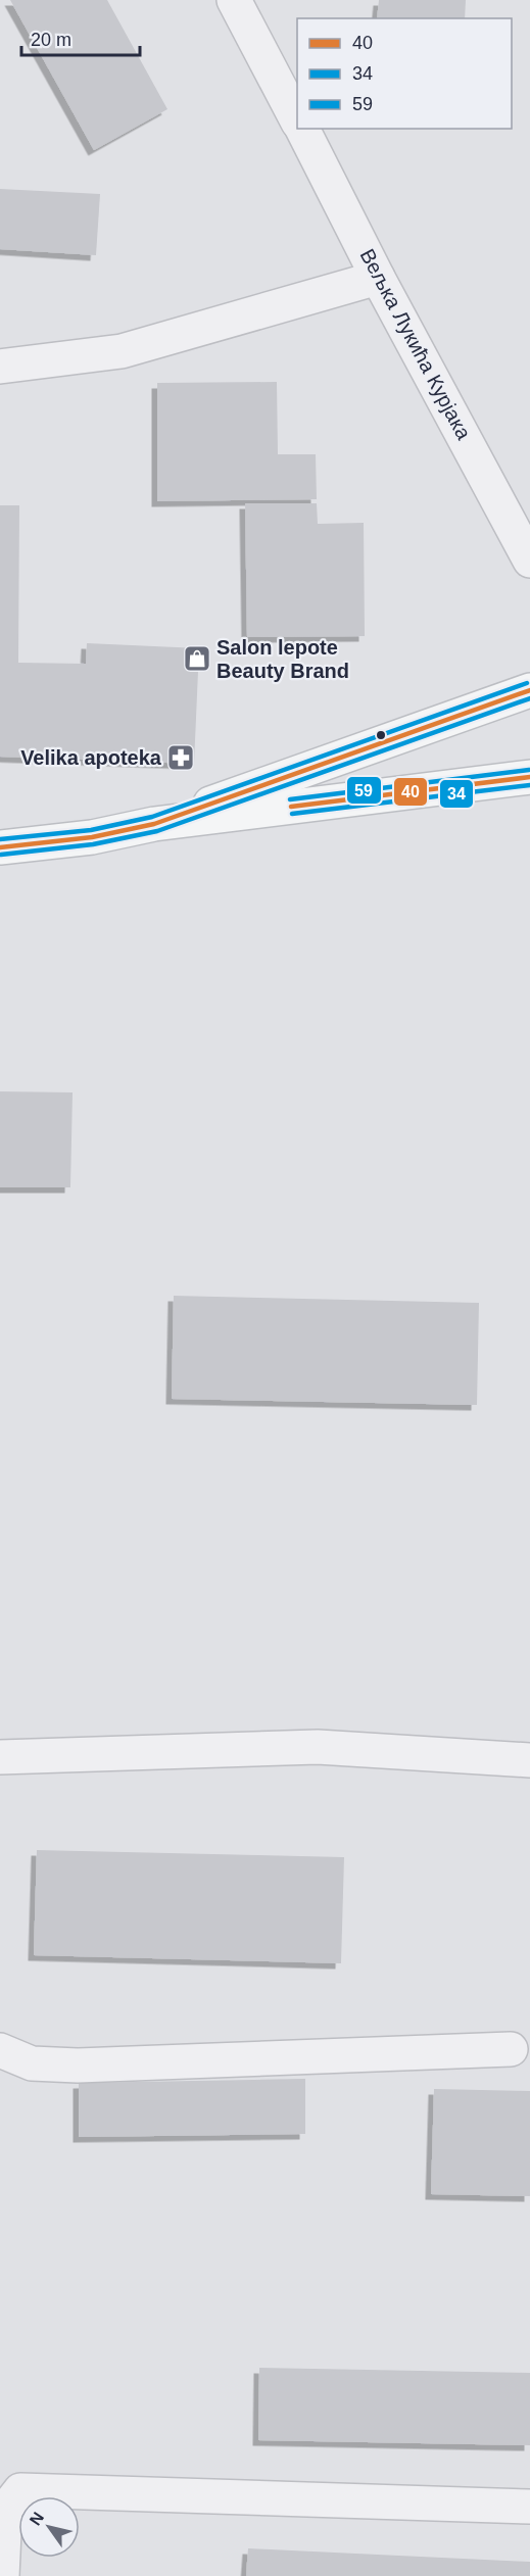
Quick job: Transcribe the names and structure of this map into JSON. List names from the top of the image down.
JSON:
{
  "streets": {
    "street": ["Вељка Лукића Курјака"]
  },
  "places": {
    "shop": ["Salon lepote Beauty Brand"],
    "pharmacy": ["Velika apoteka"]
  },
  "lines": ["transit line 59", "transit line 40", "transit line 34"],
  "legend": ["40", "34", "59"],
  "scale_bar": "20 m",
  "north": "top left"
}
